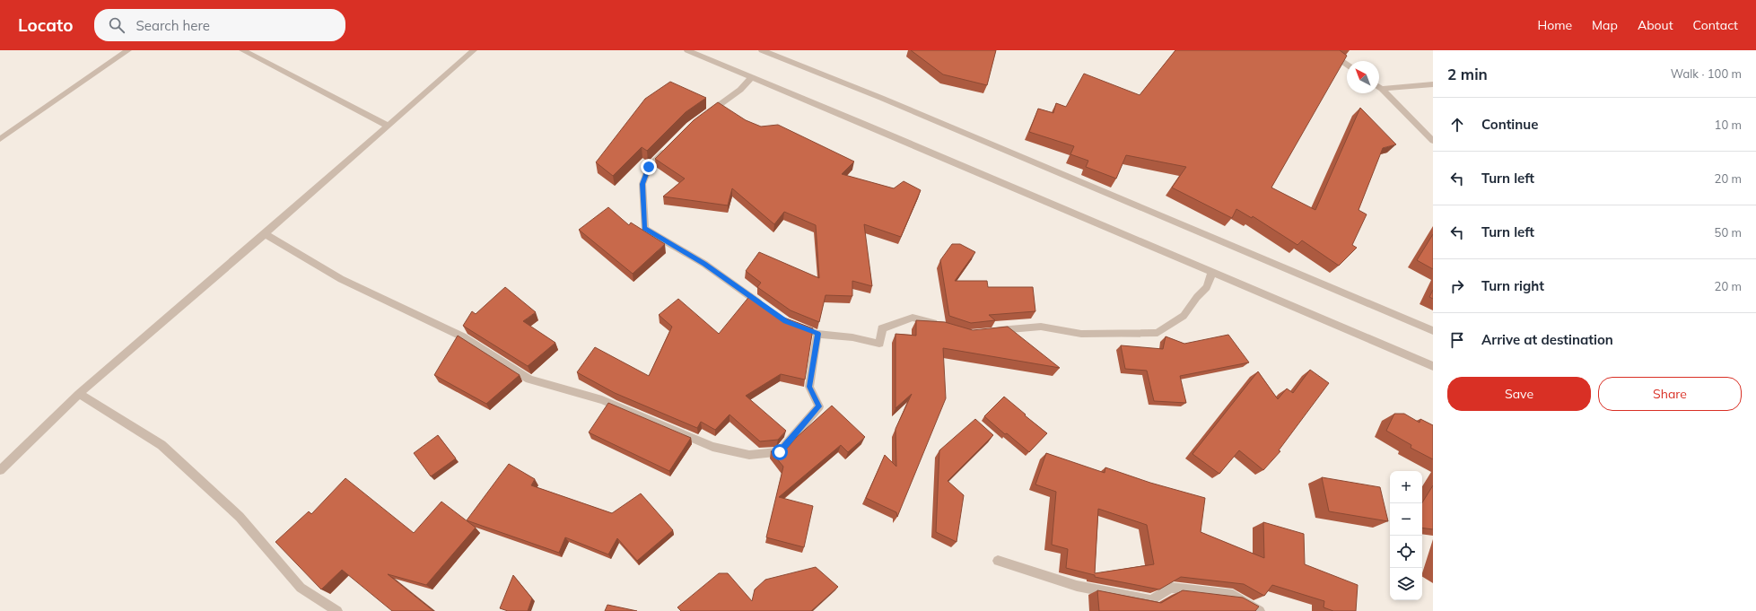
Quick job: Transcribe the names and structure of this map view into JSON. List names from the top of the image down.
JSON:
{
  "north": "top left",
  "page": {
    "header": "Locato",
    "search": "Search here",
    "nav": [
      "Home",
      "Map",
      "About",
      "Contact"
    ],
    "heading": ["2 min", "Walk · 100 m"],
    "list": [
      ["Continue", "10 m"],
      ["Turn left", "20 m"],
      ["Turn left", "50 m"],
      ["Turn right", "20 m"],
      "Arrive at destination"
    ],
    "buttons": ["Save", "Share"],
    "map_buttons": ["+", "−"]
  }
}
